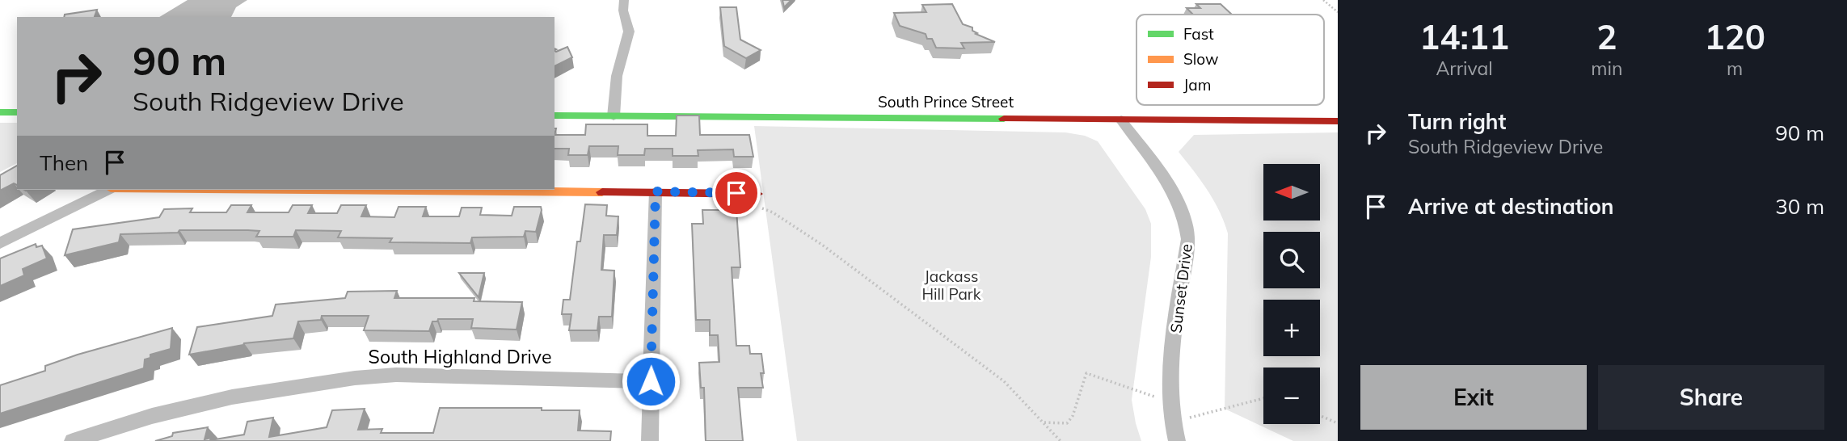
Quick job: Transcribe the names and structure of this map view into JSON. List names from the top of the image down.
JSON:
{
  "streets": {
    "street": ["South Prince Street", "Sunset Drive", "South Highland Drive"]
  },
  "crossings": [
    ["South Prince Street", "Sunset Drive"]
  ],
  "parks": ["Jackass Hill Park"],
  "legend": ["Fast", "Slow", "Jam"],
  "north": "left",
  "page": {
    "eta": [
      "14:11",
      "Arrival",
      "2",
      "min",
      "120",
      "m"
    ],
    "turn": ["90 m", "South Ridgeview Drive"],
    "list": [
      {
        "name": "Turn right",
        "note": "South Ridgeview Drive",
        "value": "90 m"
      },
      {
        "name": "Arrive at destination",
        "value": "30 m"
      }
    ],
    "then": "Then",
    "map_buttons": ["+", "−"],
    "buttons": ["Exit", "Share"]
  }
}
